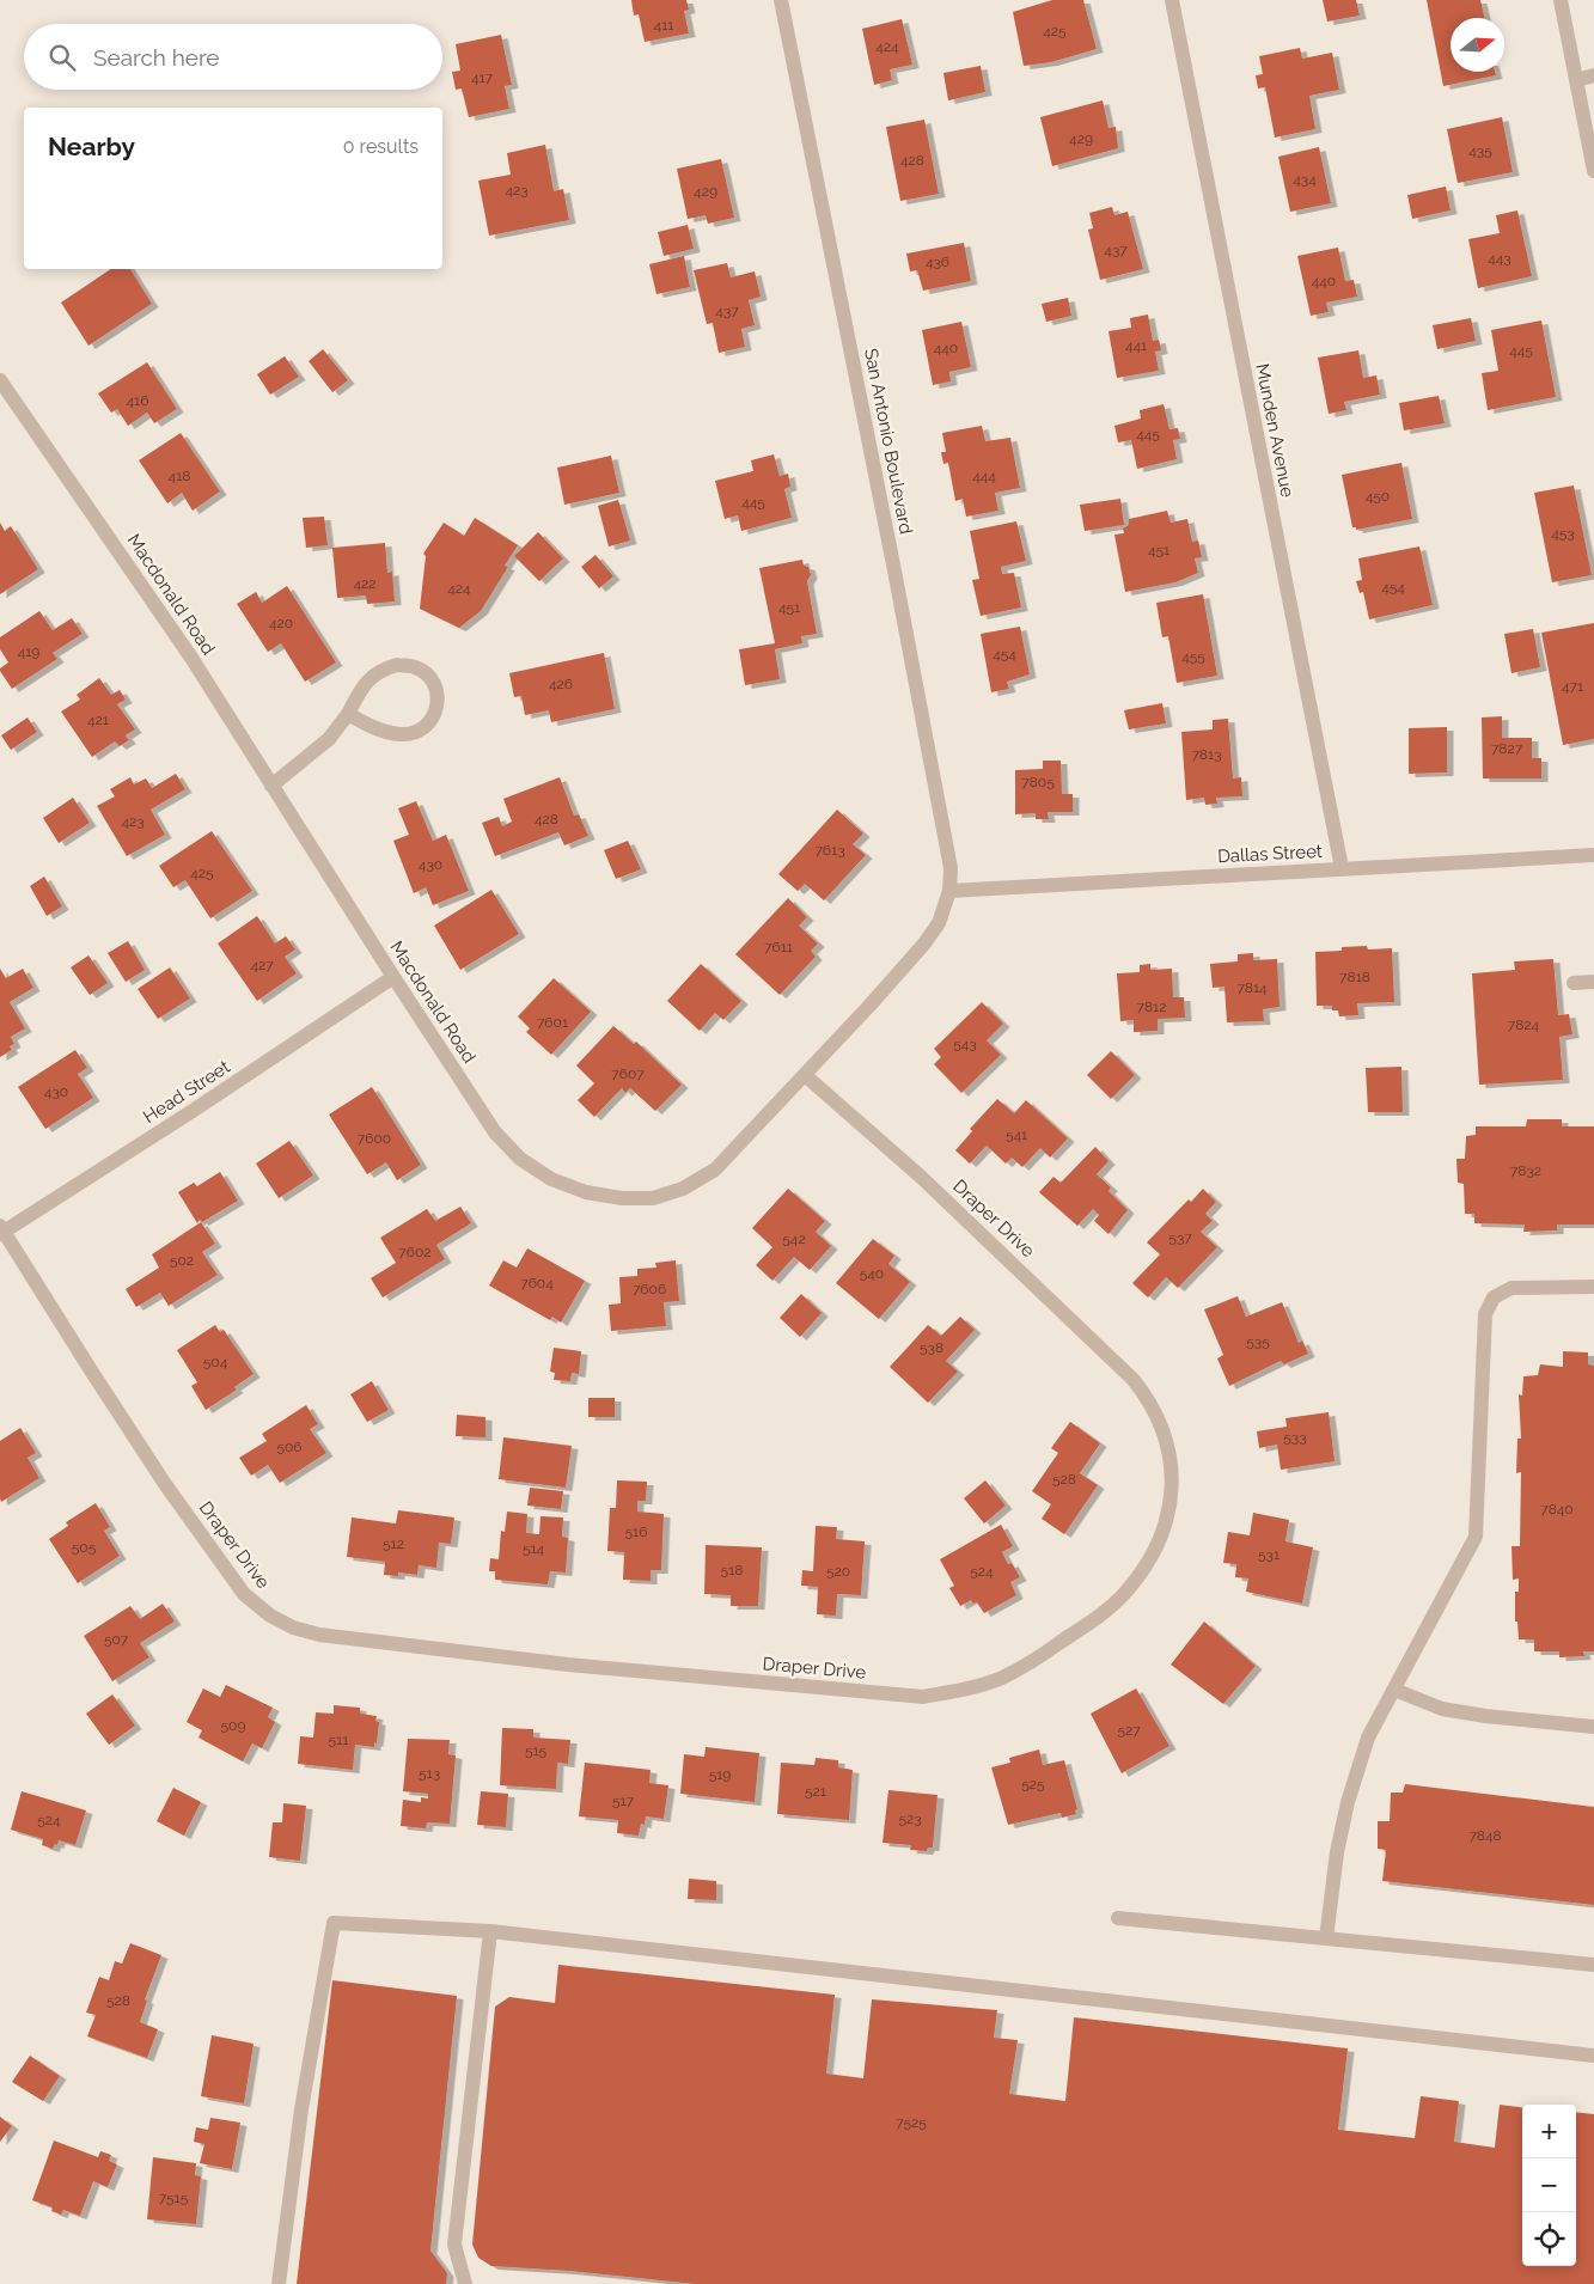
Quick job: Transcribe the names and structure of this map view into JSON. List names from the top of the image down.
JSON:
{
  "streets": {
    "street": [
      "Munden Avenue",
      "San Antonio Boulevard",
      "Macdonald Road",
      "Dallas Street",
      "Head Street",
      "Draper Drive"
    ]
  },
  "crossings": [
    ["Munden Avenue", "Dallas Street"],
    ["San Antonio Boulevard", "Macdonald Road"],
    ["San Antonio Boulevard", "Dallas Street"],
    ["Macdonald Road", "Dallas Street"],
    ["Macdonald Road", "Head Street"],
    ["Macdonald Road", "Draper Drive"],
    ["Head Street", "Draper Drive"]
  ],
  "house_numbers": [
    "411",
    "425",
    "424",
    "417",
    "429",
    "435",
    "428",
    "434",
    "423",
    "429",
    "437",
    "443",
    "436",
    "440",
    "437",
    "441",
    "440",
    "445",
    "416",
    "445",
    "418",
    "444",
    "450",
    "445",
    "453",
    "451",
    "422",
    "454",
    "424",
    "451",
    "420",
    "419",
    "454",
    "455",
    "426",
    "471",
    "421",
    "7827",
    "7813",
    "7805",
    "428",
    "423",
    "7613",
    "430",
    "425",
    "7611",
    "427",
    "7818",
    "7814",
    "7812",
    "7601",
    "7824",
    "543",
    "7607",
    "430",
    "541",
    "7600",
    "7832",
    "537",
    "542",
    "7602",
    "502",
    "540",
    "7604",
    "7606",
    "535",
    "538",
    "504",
    "533",
    "506",
    "528",
    "7840",
    "516",
    "512",
    "505",
    "514",
    "531",
    "518",
    "520",
    "524",
    "507",
    "509",
    "527",
    "511",
    "515",
    "513",
    "519",
    "525",
    "521",
    "517",
    "523",
    "524",
    "7848",
    "528",
    "7525",
    "7515"
  ],
  "north": "right",
  "page": {
    "search": "Search here",
    "heading": ["Nearby", "0 results"],
    "map_buttons": ["+", "−"]
  }
}
